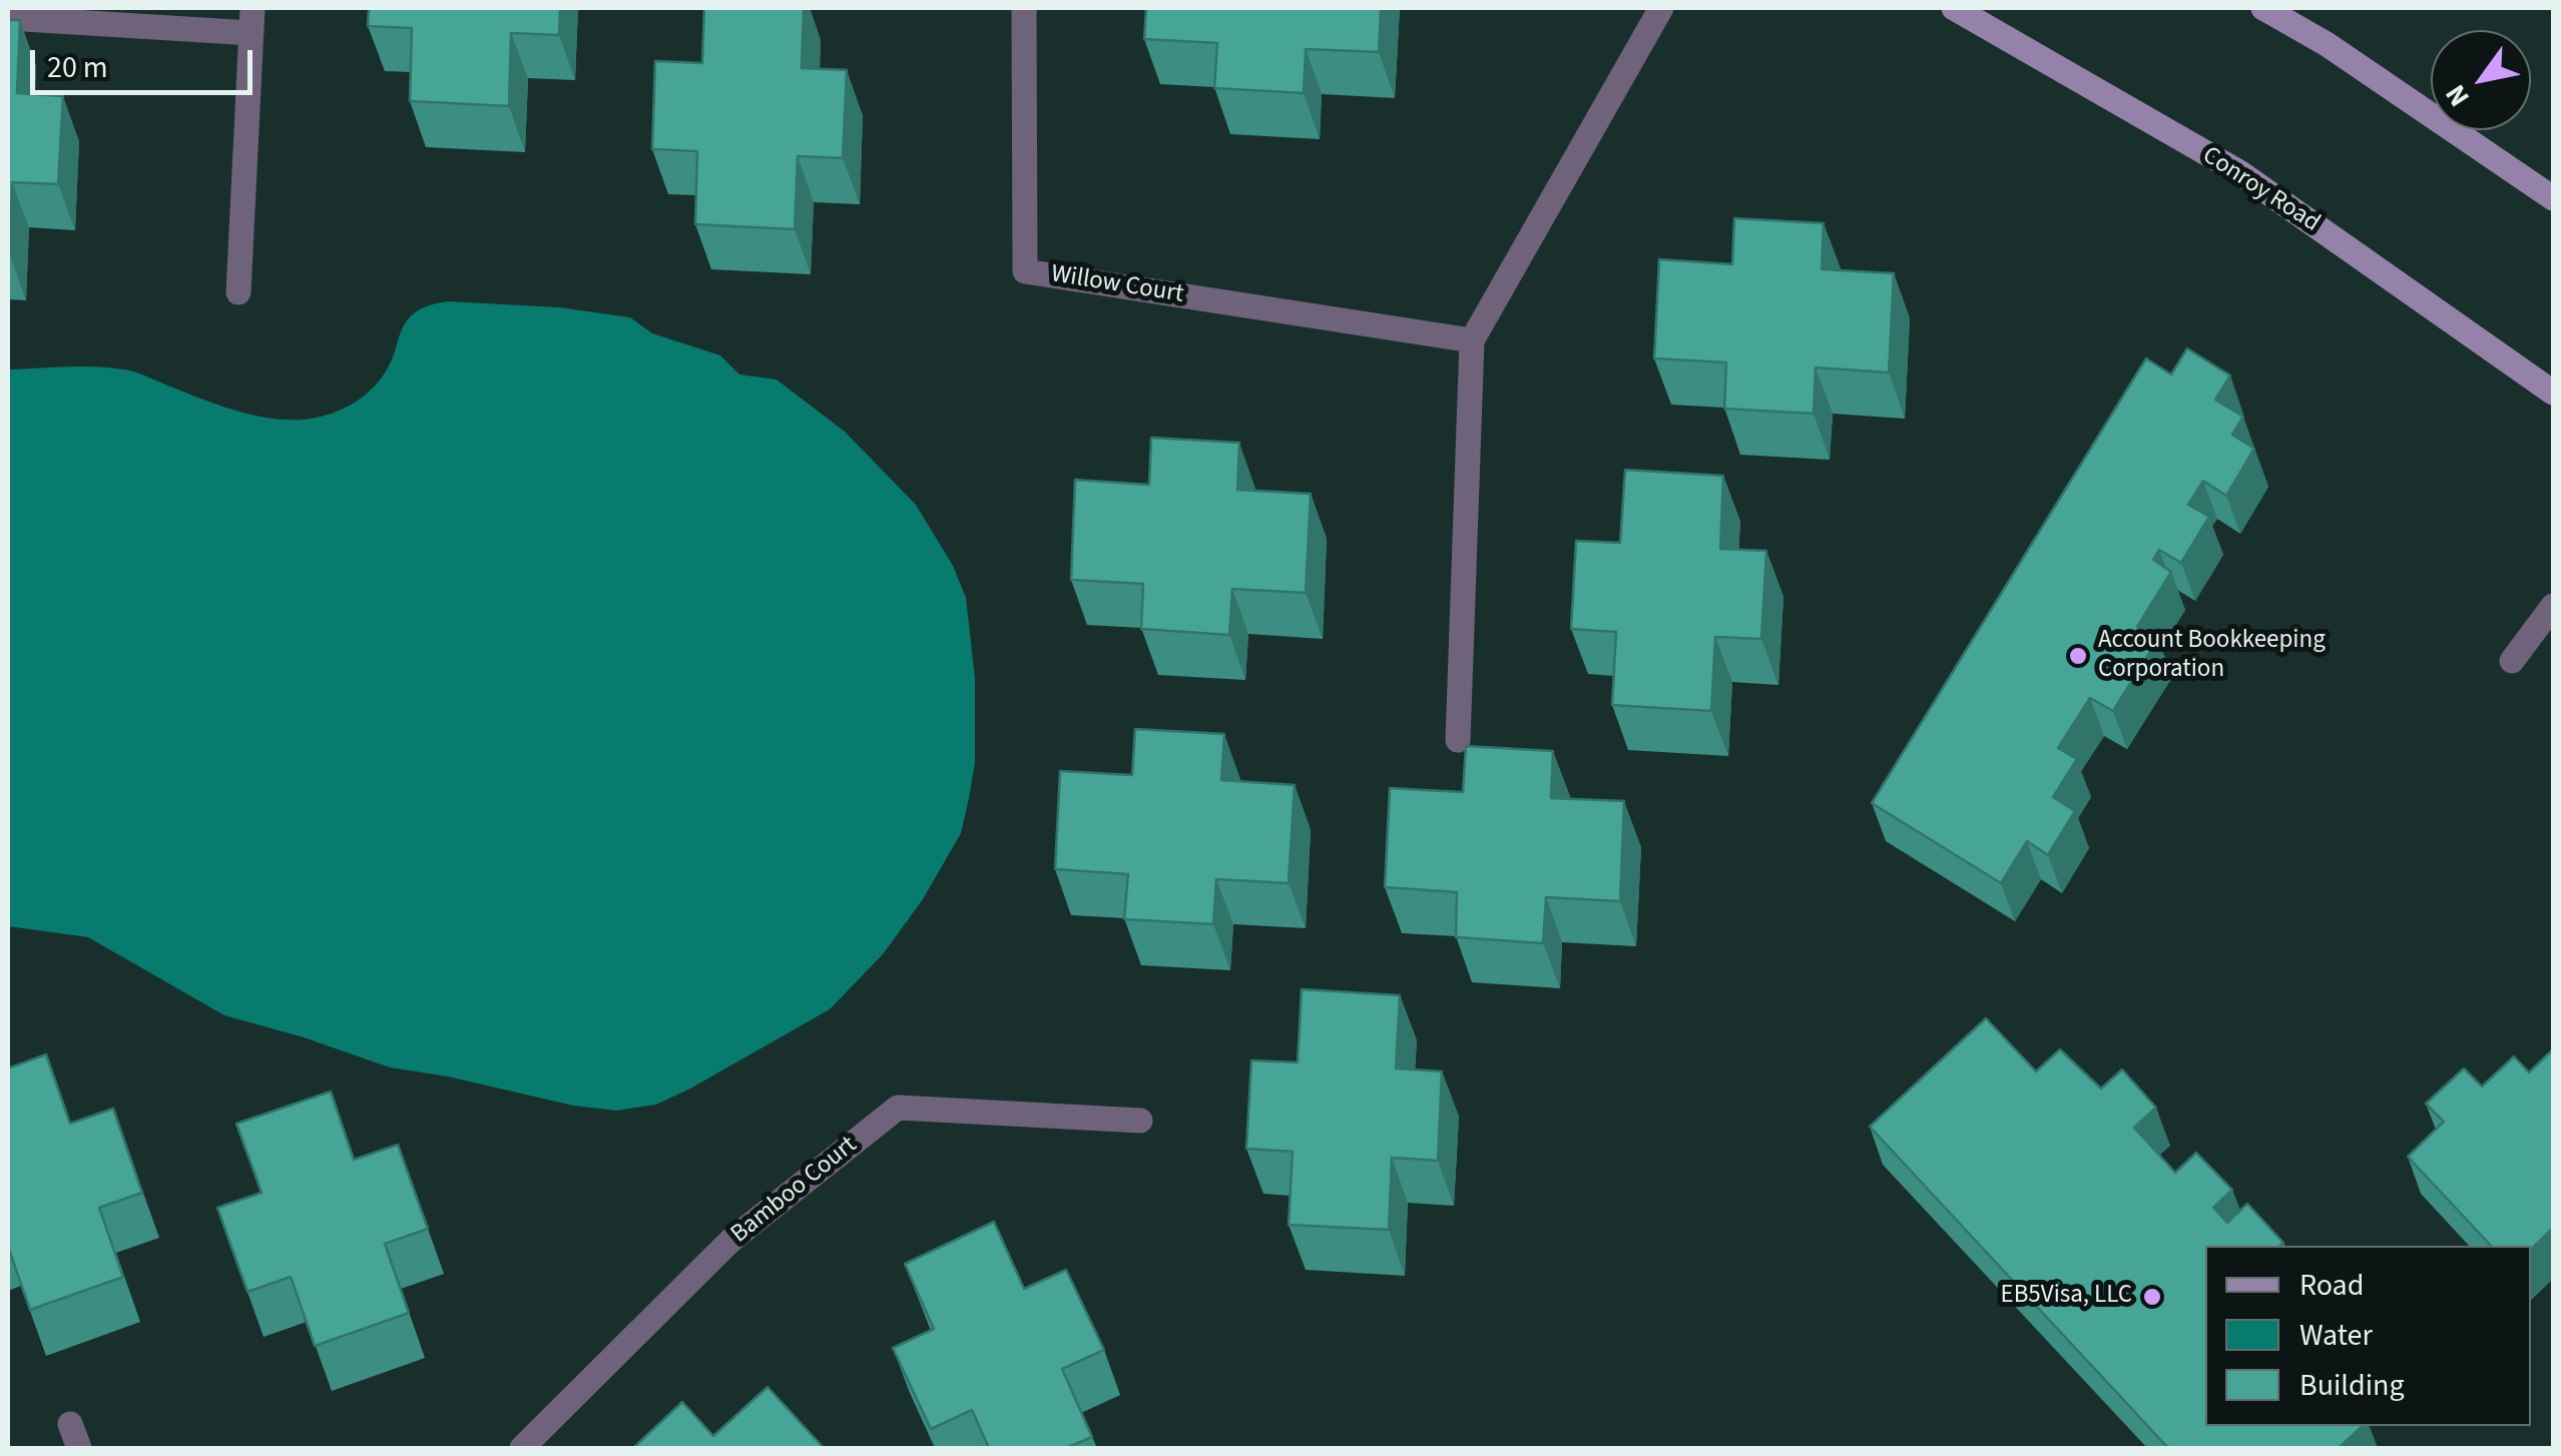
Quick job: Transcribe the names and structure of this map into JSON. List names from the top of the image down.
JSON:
{
  "streets": {
    "main road": ["Conroy Road"],
    "lane": ["Willow Court", "Bamboo Court"]
  },
  "places": ["Account Bookkeeping Corporation", "EB5Visa, LLC"],
  "legend": ["Road", "Water", "Building"],
  "scale_bar": "20 m",
  "north": "bottom left"
}
